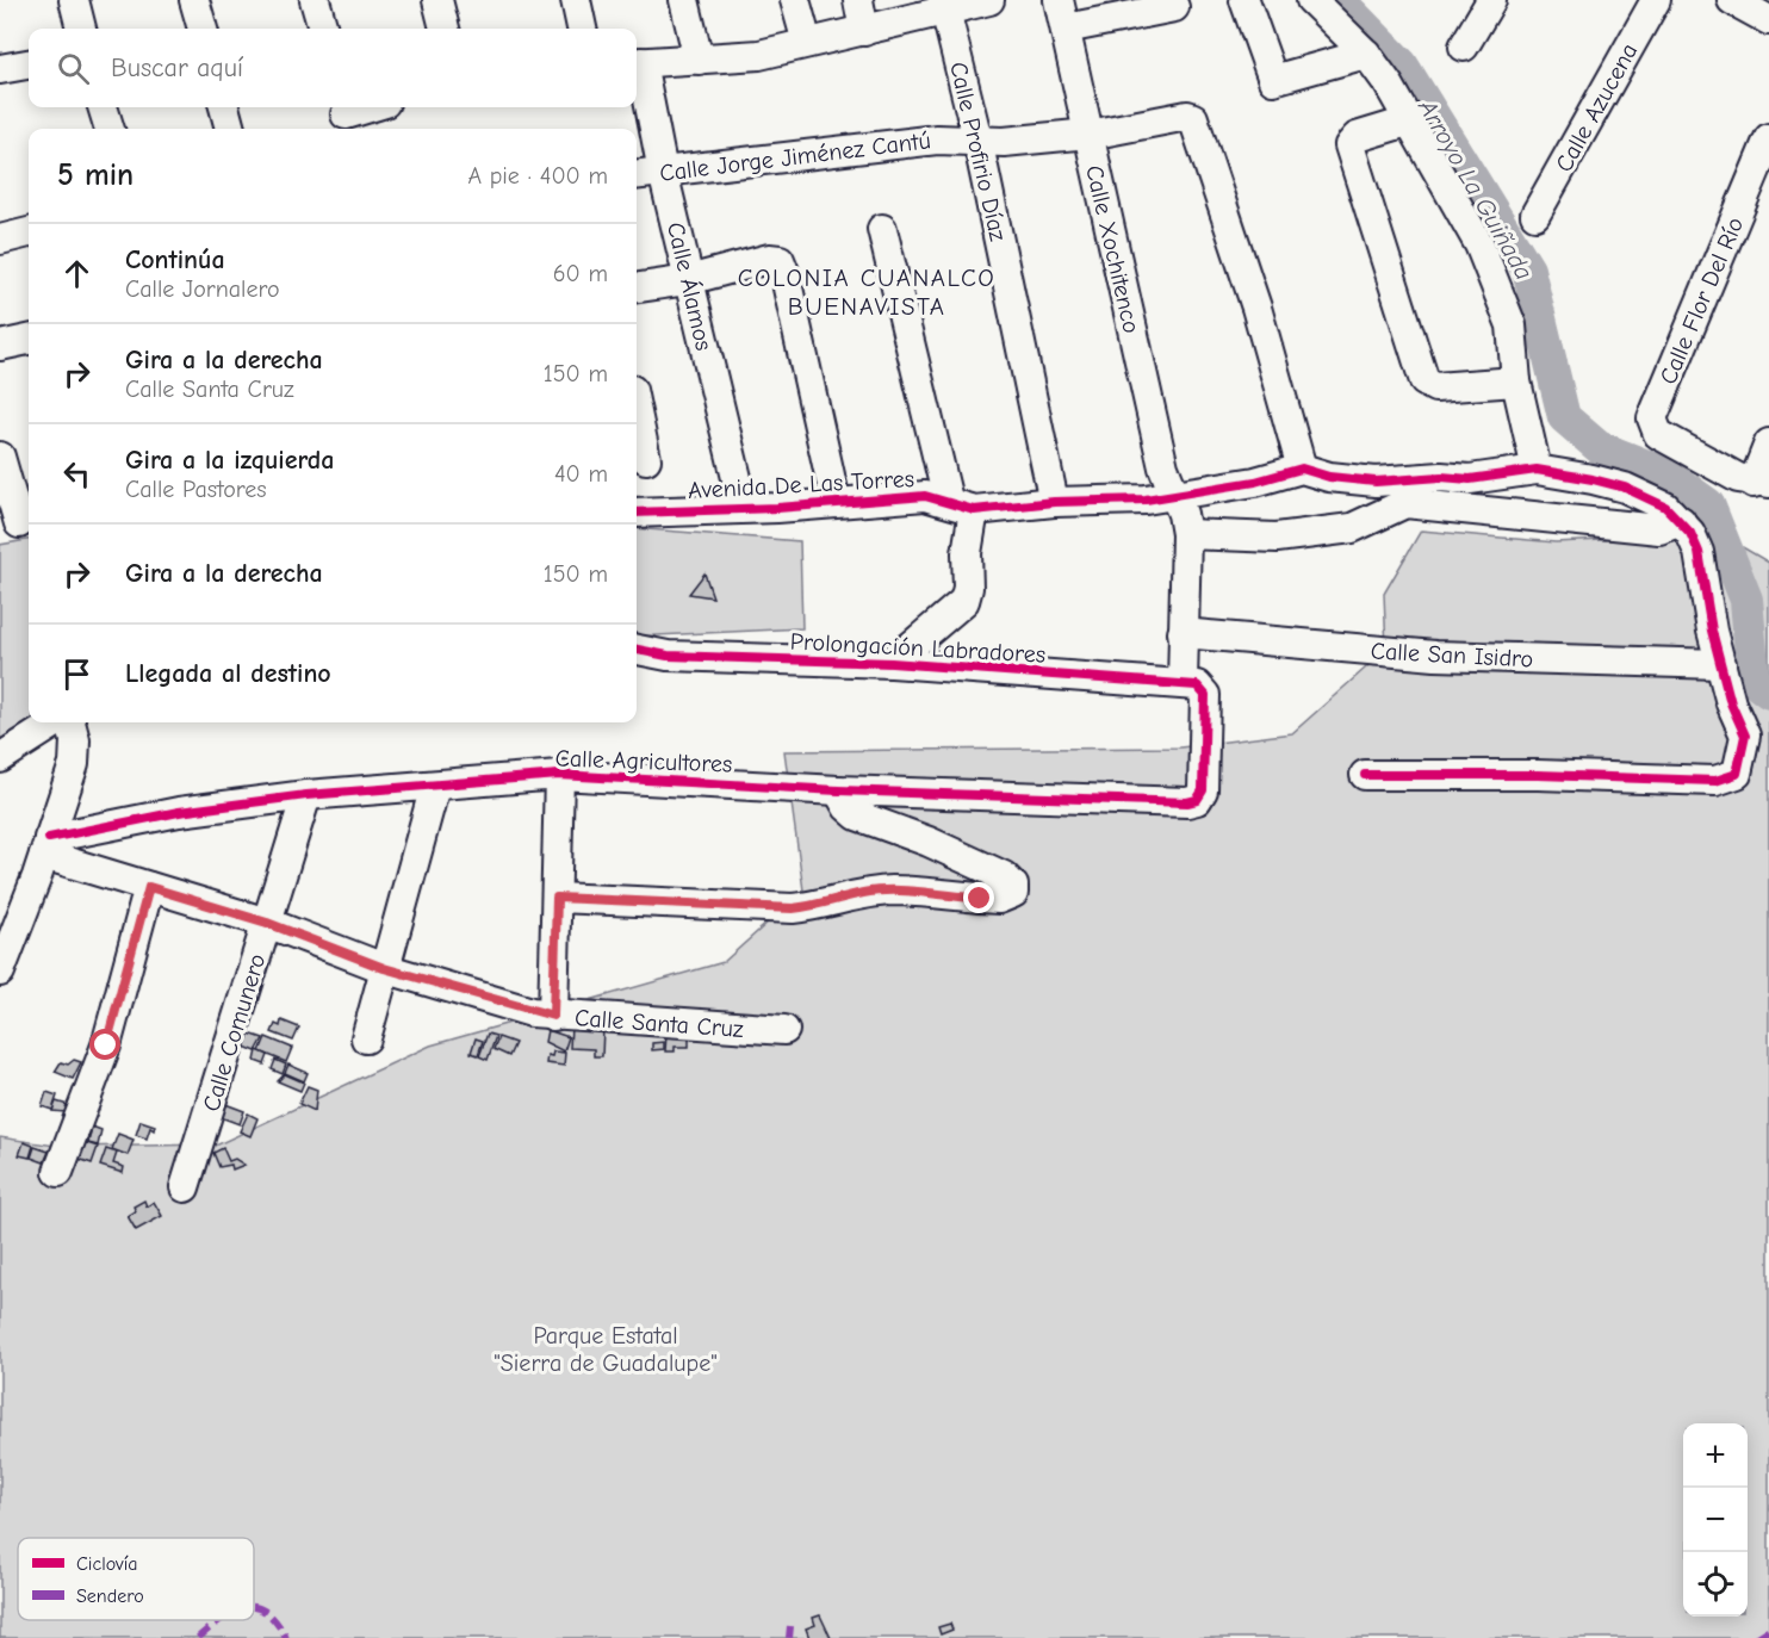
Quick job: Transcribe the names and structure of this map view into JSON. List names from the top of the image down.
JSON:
{
  "streets": {
    "street": [
      "Calle Azucena",
      "Calle Profirio Díaz",
      "Calle Jorge Jiménez Cantú",
      "Calle Xochitenco",
      "Calle Álamos",
      "Calle Flor Del Río",
      "Avenida De Las Torres",
      "Prolongación Labradores",
      "Calle San Isidro",
      "Calle Agricultores",
      "Calle Santa Cruz",
      "Calle Comunero"
    ]
  },
  "crossings": [
    ["Calle Profirio Díaz", "Calle Jorge Jiménez Cantú"],
    ["Calle Profirio Díaz", "Avenida De Las Torres"],
    ["Calle Jorge Jiménez Cantú", "Calle Xochitenco"],
    ["Calle Jorge Jiménez Cantú", "Calle Álamos"],
    ["Calle Jorge Jiménez Cantú", "Avenida De Las Torres"],
    ["Calle Xochitenco", "Avenida De Las Torres"],
    ["Calle Xochitenco", "Prolongación Labradores"],
    ["Calle Xochitenco", "Calle San Isidro"],
    ["Calle Xochitenco", "Calle Agricultores"],
    ["Calle Álamos", "Avenida De Las Torres"],
    ["Calle Agricultores", "Calle Santa Cruz"],
    ["Calle Agricultores", "Calle Comunero"],
    ["Calle Santa Cruz", "Calle Comunero"]
  ],
  "districts": ["COLONIA CUANALCO BUENAVISTA"],
  "water": ["Arroyo La Guiñada"],
  "parks": ["Parque Estatal \"Sierra de Guadalupe\""],
  "legend": ["Ciclovía", "Sendero"],
  "page": {
    "search": "Buscar aquí",
    "heading": ["5 min", "A pie · 400 m"],
    "list": [
      ["Continúa", "Calle Jornalero", "60 m"],
      ["Gira a la derecha", "Calle Santa Cruz", "150 m"],
      ["Gira a la izquierda", "Calle Pastores", "40 m"],
      ["Gira a la derecha", "150 m"],
      "Llegada al destino"
    ],
    "map_buttons": ["+", "−"]
  }
}
